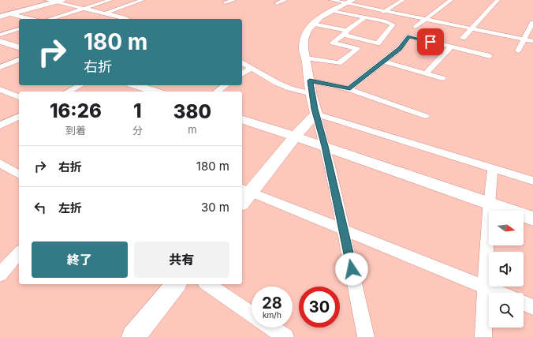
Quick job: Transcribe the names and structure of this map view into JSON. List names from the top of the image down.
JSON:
{
  "north": "right",
  "page": {
    "turn": ["180 m", "右折"],
    "eta": [
      "16:26",
      "到着",
      "1",
      "分",
      "380",
      "m"
    ],
    "list": [
      {
        "name": "右折",
        "value": "180 m"
      },
      {
        "name": "左折",
        "value": "30 m"
      }
    ],
    "buttons": ["終了", "共有"],
    "speed": "28 km/h",
    "limit": "30"
  }
}
